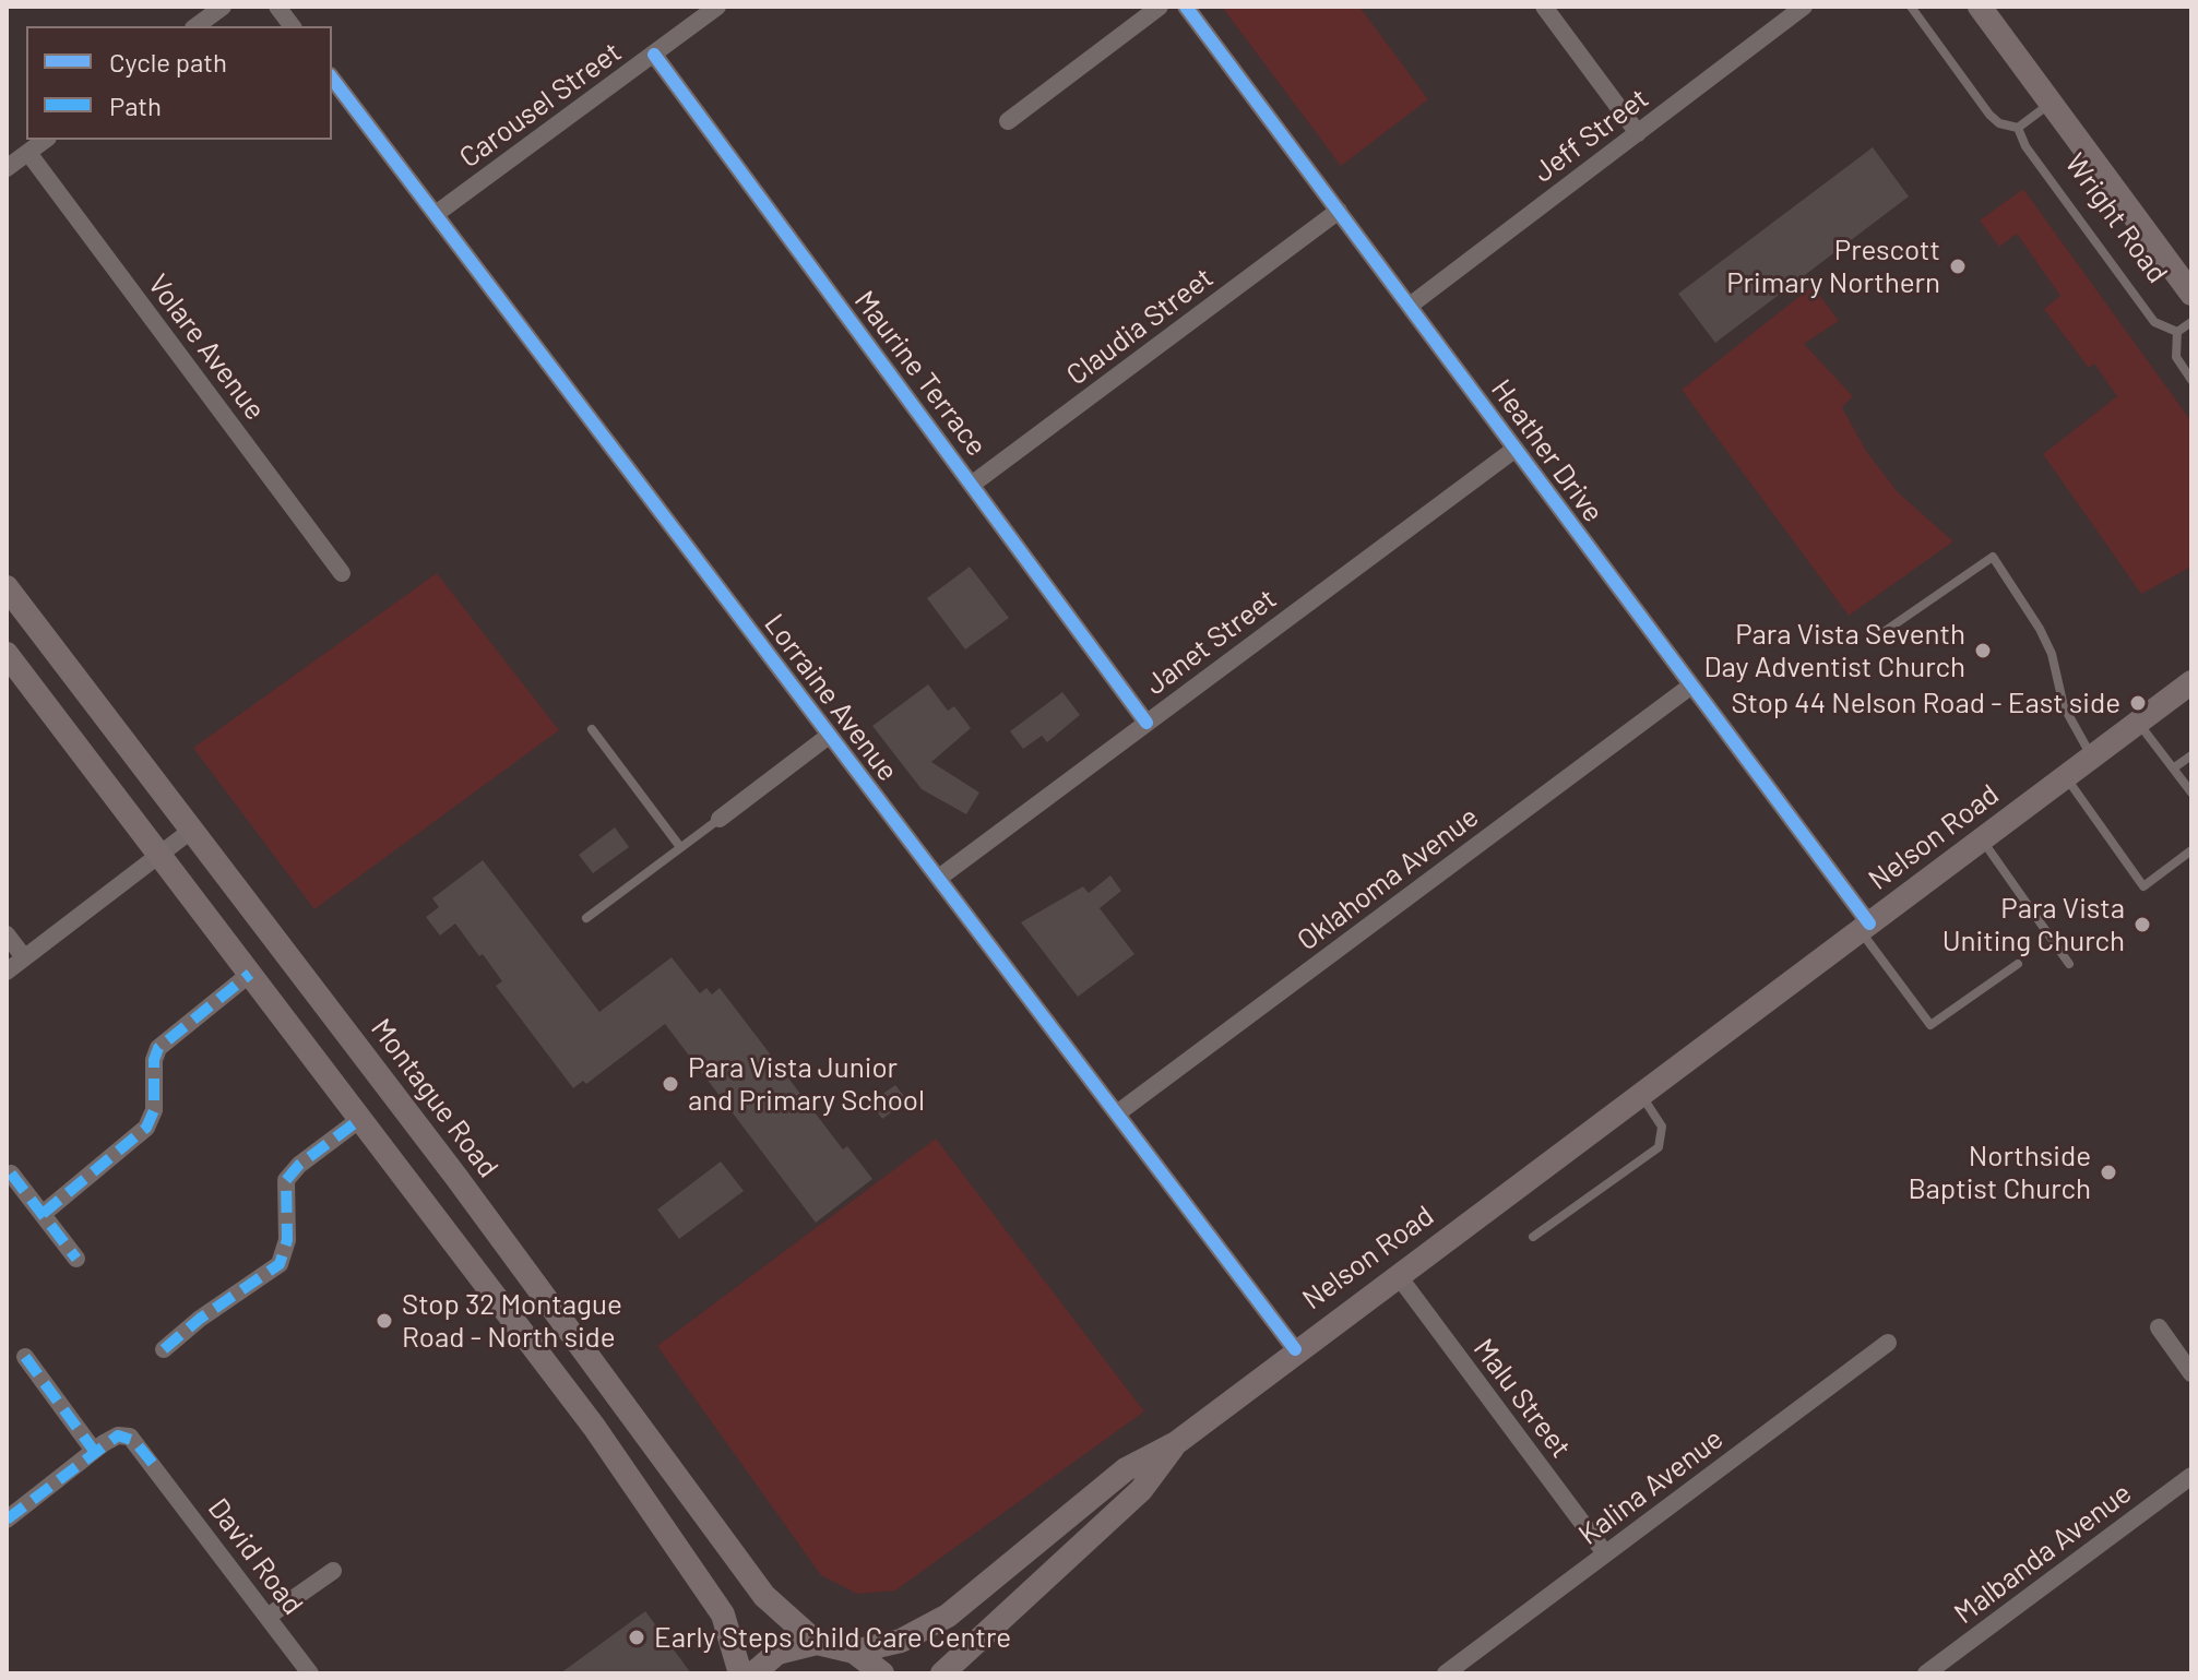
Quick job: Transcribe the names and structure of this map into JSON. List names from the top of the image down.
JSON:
{
  "streets": {
    "main road": ["Wright Road", "Nelson Road", "Montague Road"],
    "street": [
      "Carousel Street",
      "Jeff Street",
      "Claudia Street",
      "Volare Avenue",
      "Maurine Terrace",
      "Heather Drive",
      "Janet Street",
      "Lorraine Avenue",
      "Oklahoma Avenue",
      "Malu Street",
      "Kalina Avenue",
      "Malbanda Avenue",
      "David Road"
    ]
  },
  "crossings": [
    ["Carousel Street", "Maurine Terrace"],
    ["Carousel Street", "Lorraine Avenue"],
    ["Jeff Street", "Heather Drive"],
    ["Claudia Street", "Maurine Terrace"],
    ["Claudia Street", "Heather Drive"],
    ["Maurine Terrace", "Janet Street"],
    ["Heather Drive", "Janet Street"],
    ["Heather Drive", "Nelson Road"],
    ["Heather Drive", "Oklahoma Avenue"],
    ["Janet Street", "Lorraine Avenue"],
    ["Lorraine Avenue", "Nelson Road"],
    ["Lorraine Avenue", "Oklahoma Avenue"],
    ["Nelson Road", "Malu Street"],
    ["Malu Street", "Kalina Avenue"]
  ],
  "places": [
    "Prescott Primary Northern",
    "Para Vista Seventh Day Adventist Church",
    "Stop 44 Nelson Road - East side",
    "Para Vista Uniting Church",
    "Para Vista Junior and Primary School",
    "Northside Baptist Church",
    "Stop 32 Montague Road - North side",
    "Early Steps Child Care Centre"
  ],
  "legend": ["Cycle path", "Path"]
}
